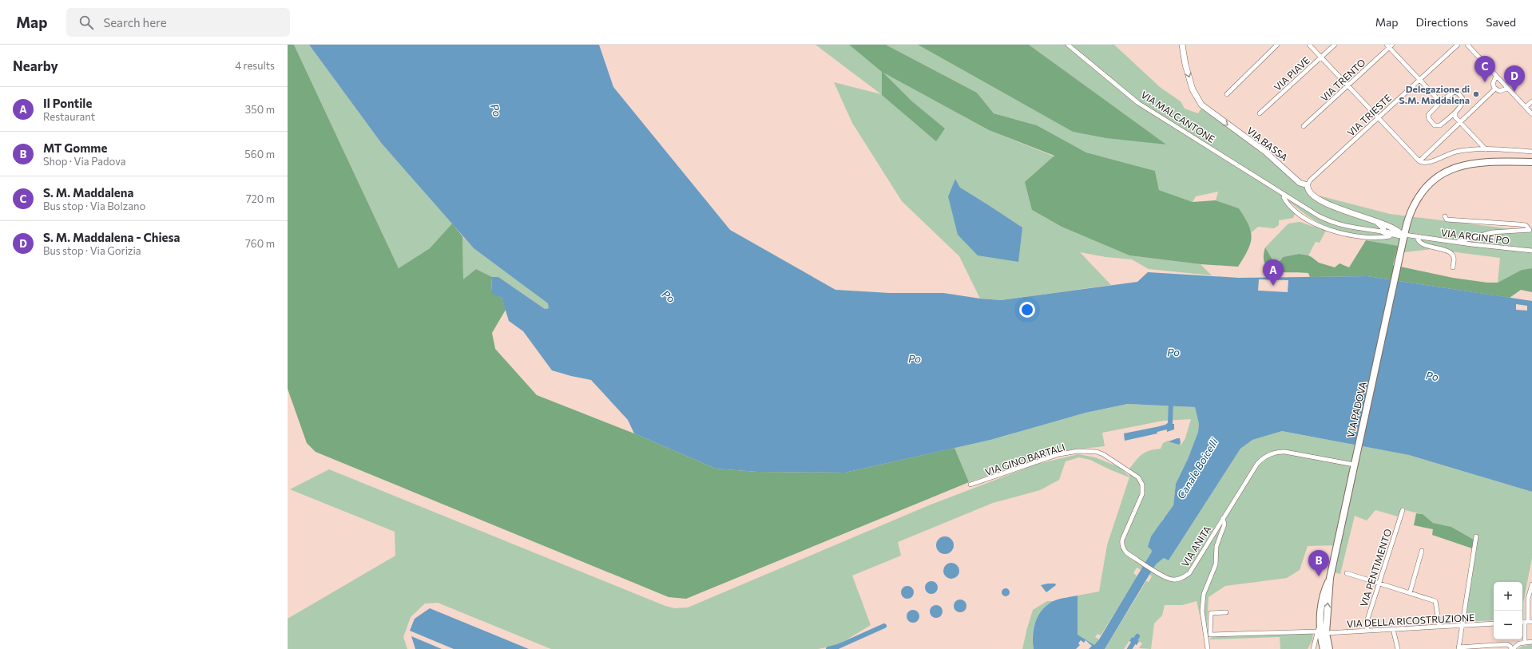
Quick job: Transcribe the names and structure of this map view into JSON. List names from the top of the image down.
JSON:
{
  "streets": {
    "main road": ["VIA PADOVA"],
    "street": [
      "VIA PIAVE",
      "VIA TRENTO",
      "VIA TRIESTE",
      "VIA MALCANTONE",
      "VIA BASSA",
      "VIA ARGINE PO",
      "VIA GINO BARTALI",
      "VIA ANITA",
      "VIA PENTIMENTO",
      "VIA DELLA RICOSTRUZIONE"
    ]
  },
  "crossings": [
    ["VIA TRIESTE", "VIA BASSA"],
    ["VIA BASSA", "VIA ARGINE PO"],
    ["VIA BASSA", "VIA PADOVA"],
    ["VIA ARGINE PO", "VIA PADOVA"],
    ["VIA PADOVA", "VIA ANITA"],
    ["VIA PADOVA", "VIA DELLA RICOSTRUZIONE"],
    ["VIA GINO BARTALI", "VIA ANITA"],
    ["VIA PENTIMENTO", "VIA DELLA RICOSTRUZIONE"]
  ],
  "one_way": ["VIA BASSA"],
  "water": ["Po", "Canale Boicelli"],
  "places": ["Delegazione di S.M. Maddalena"],
  "page": {
    "header": "Map",
    "search": "Search here",
    "nav": ["Map", "Directions", "Saved"],
    "heading": ["Nearby", "4 results"],
    "pins": [
      "C",
      "D",
      "A",
      "B"
    ],
    "list": [
      {
        "mark": "A",
        "name": "Il Pontile",
        "note": "Restaurant",
        "value": "350 m"
      },
      {
        "mark": "B",
        "name": "MT Gomme",
        "note": "Shop · Via Padova",
        "value": "560 m"
      },
      {
        "mark": "C",
        "name": "S. M. Maddalena",
        "note": "Bus stop · Via Bolzano",
        "value": "720 m"
      },
      {
        "mark": "D",
        "name": "S. M. Maddalena - Chiesa",
        "note": "Bus stop · Via Gorizia",
        "value": "760 m"
      }
    ],
    "map_buttons": ["+", "−"]
  }
}
